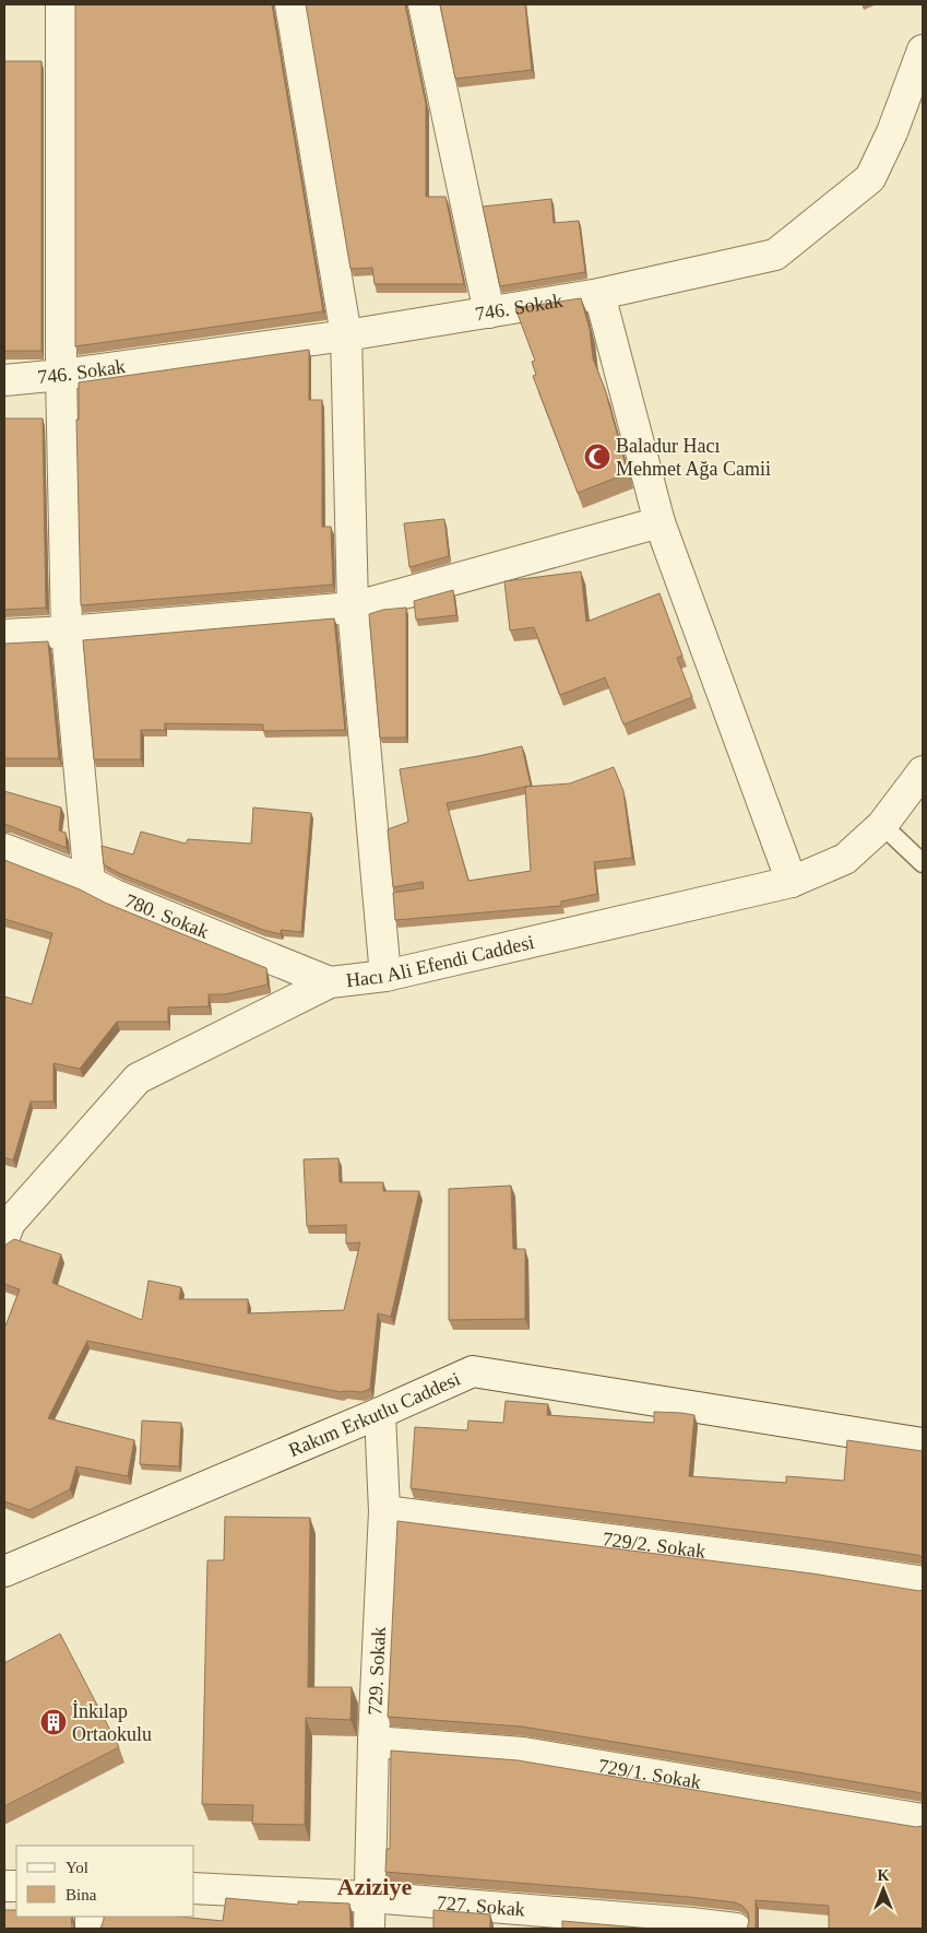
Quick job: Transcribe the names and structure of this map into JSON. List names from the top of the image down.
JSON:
{
  "streets": {
    "street": [
      "746. Sokak",
      "780. Sokak",
      "Hacı Ali Efendi Caddesi",
      "Rakım Erkutlu Caddesi",
      "729/2. Sokak",
      "729. Sokak",
      "729/1. Sokak",
      "727. Sokak"
    ]
  },
  "crossings": [
    ["780. Sokak", "Hacı Ali Efendi Caddesi"],
    ["Rakım Erkutlu Caddesi", "729. Sokak"],
    ["729/2. Sokak", "729. Sokak"],
    ["729. Sokak", "729/1. Sokak"],
    ["729. Sokak", "727. Sokak"]
  ],
  "districts": ["Aziziye"],
  "places": {
    "mosque": ["Baladur Hacı Mehmet Ağa Camii"],
    "building": ["İnkılap Ortaokulu"]
  },
  "legend": ["Yol", "Bina"],
  "north": "top"
}
